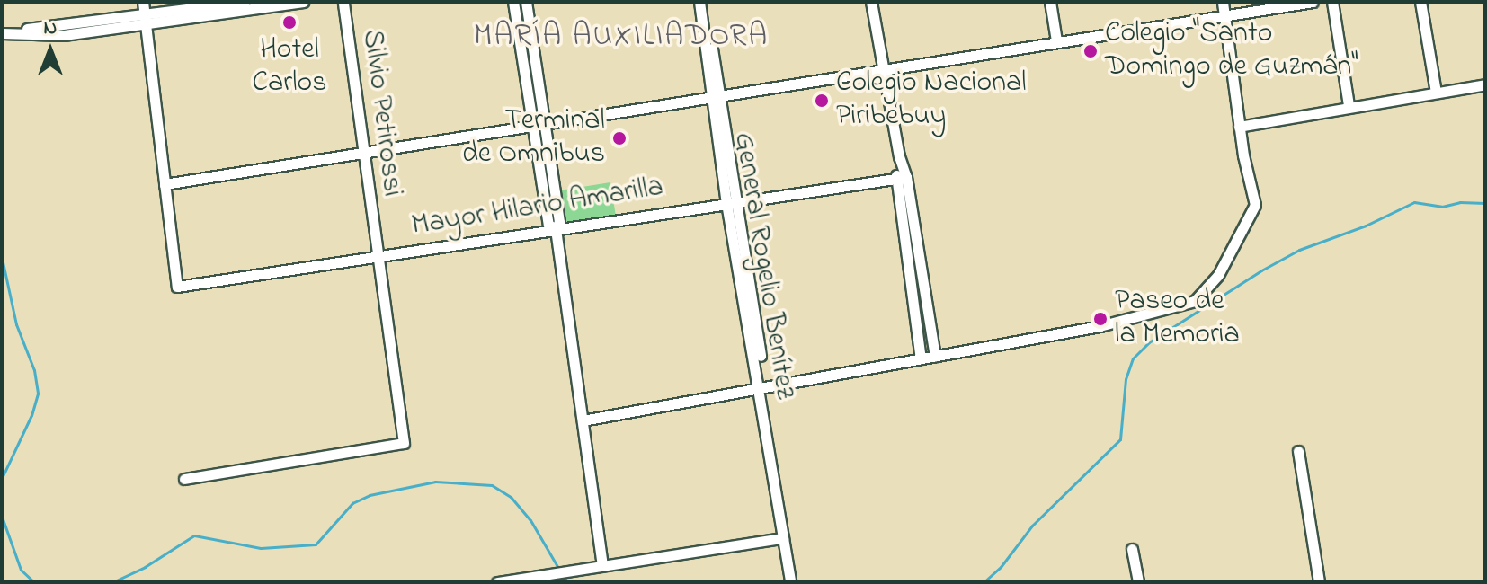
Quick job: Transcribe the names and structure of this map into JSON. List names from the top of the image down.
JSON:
{
  "streets": {
    "street": ["Silvio Petirossi", "Mayor Hilario Amarilla", "General Rogelio Benítez"]
  },
  "crossings": [
    ["Silvio Petirossi", "Mayor Hilario Amarilla"],
    ["Mayor Hilario Amarilla", "General Rogelio Benítez"]
  ],
  "districts": ["MARÍA AUXILIADORA"],
  "places": [
    "Hotel Carlos",
    "Colegio \"Santo Domingo de Guzmán\"",
    "Colegio Nacional Piribebuy",
    "Terminal de Omnibus",
    "Paseo de la Memoria"
  ],
  "north": "top"
}
